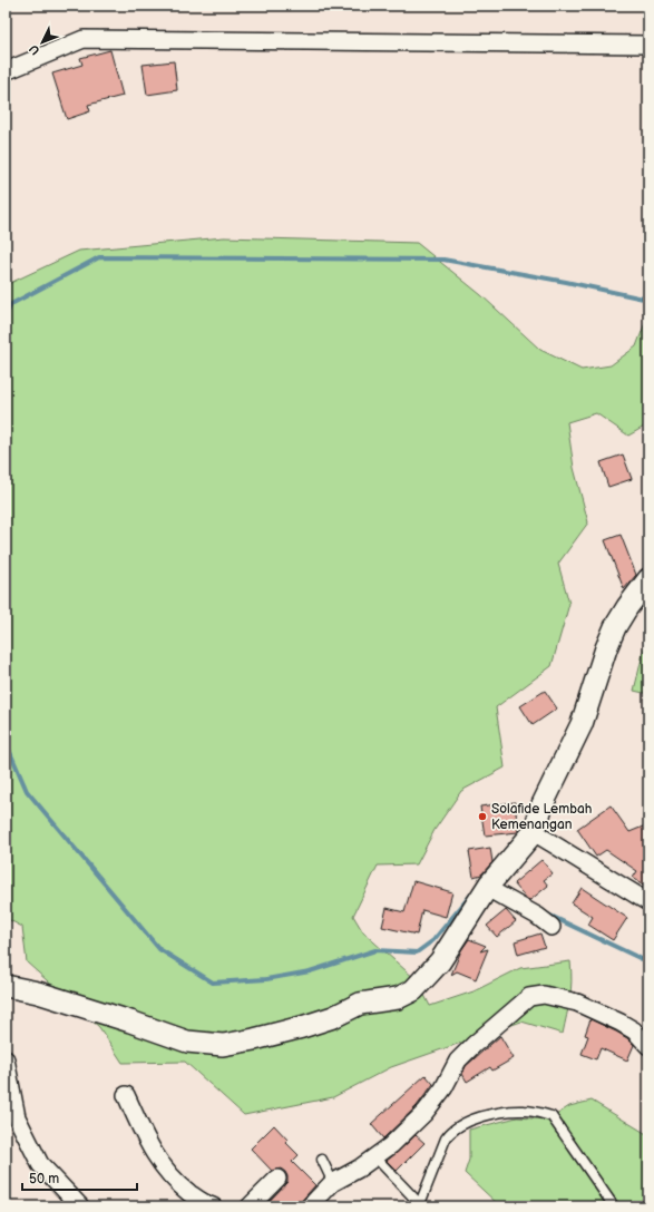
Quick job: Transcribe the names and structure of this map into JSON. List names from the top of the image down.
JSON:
{
  "places": ["Solafide Lembah Kemenangan"],
  "scale_bar": "50 m",
  "north": "bottom left"
}
